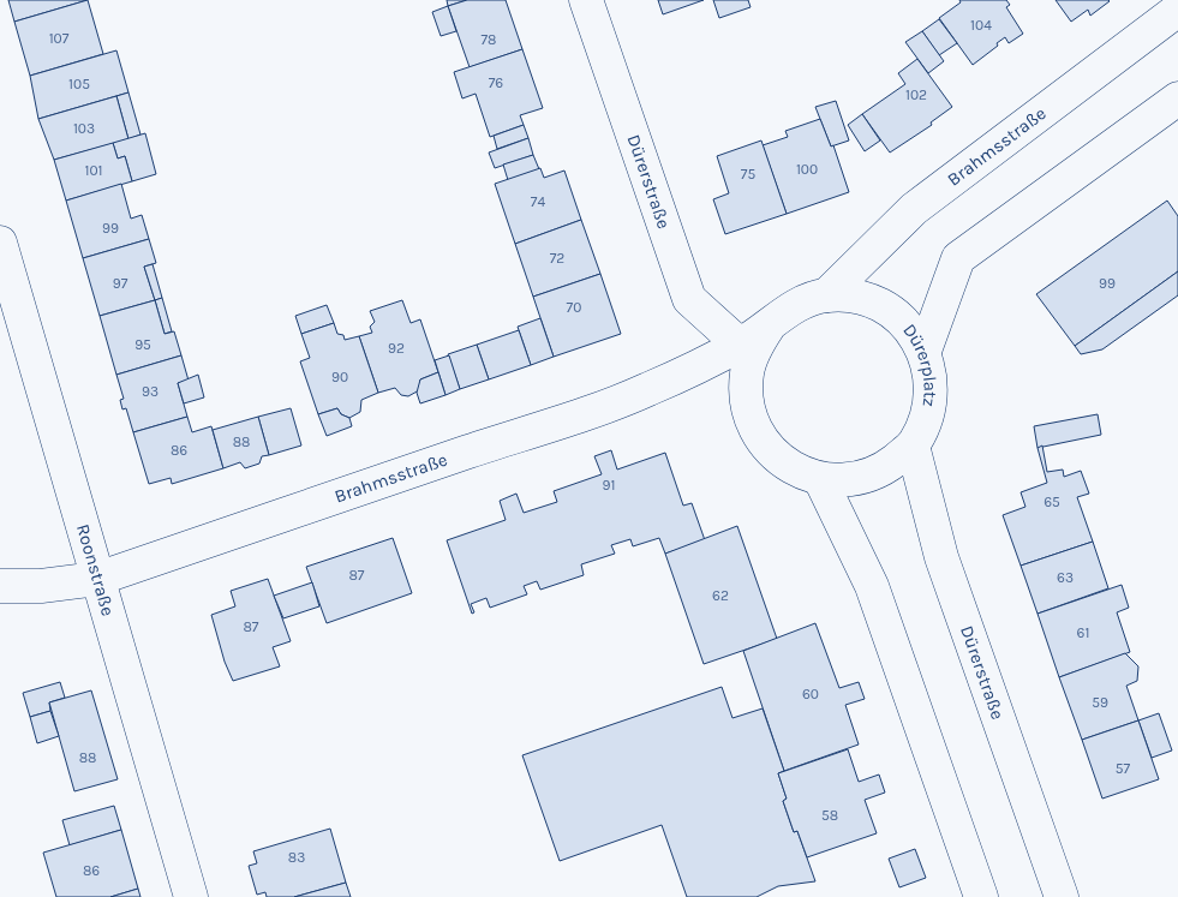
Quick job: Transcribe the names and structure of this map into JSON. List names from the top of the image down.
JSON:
{
  "streets": {
    "street": [
      "Brahmsstraße",
      "Dürerstraße",
      "Dürerplatz",
      "Roonstraße"
    ]
  },
  "crossings": [
    ["Brahmsstraße", "Dürerstraße"],
    ["Brahmsstraße", "Dürerplatz"],
    ["Brahmsstraße", "Roonstraße"],
    ["Dürerstraße", "Dürerplatz"]
  ],
  "house_numbers": [
    "104",
    "107",
    "78",
    "76",
    "105",
    "102",
    "103",
    "100",
    "101",
    "75",
    "74",
    "99",
    "72",
    "97",
    "99",
    "70",
    "95",
    "92",
    "90",
    "93",
    "88",
    "86",
    "91",
    "65",
    "87",
    "63",
    "62",
    "87",
    "61",
    "60",
    "59",
    "88",
    "57",
    "58",
    "83",
    "86"
  ]
}
